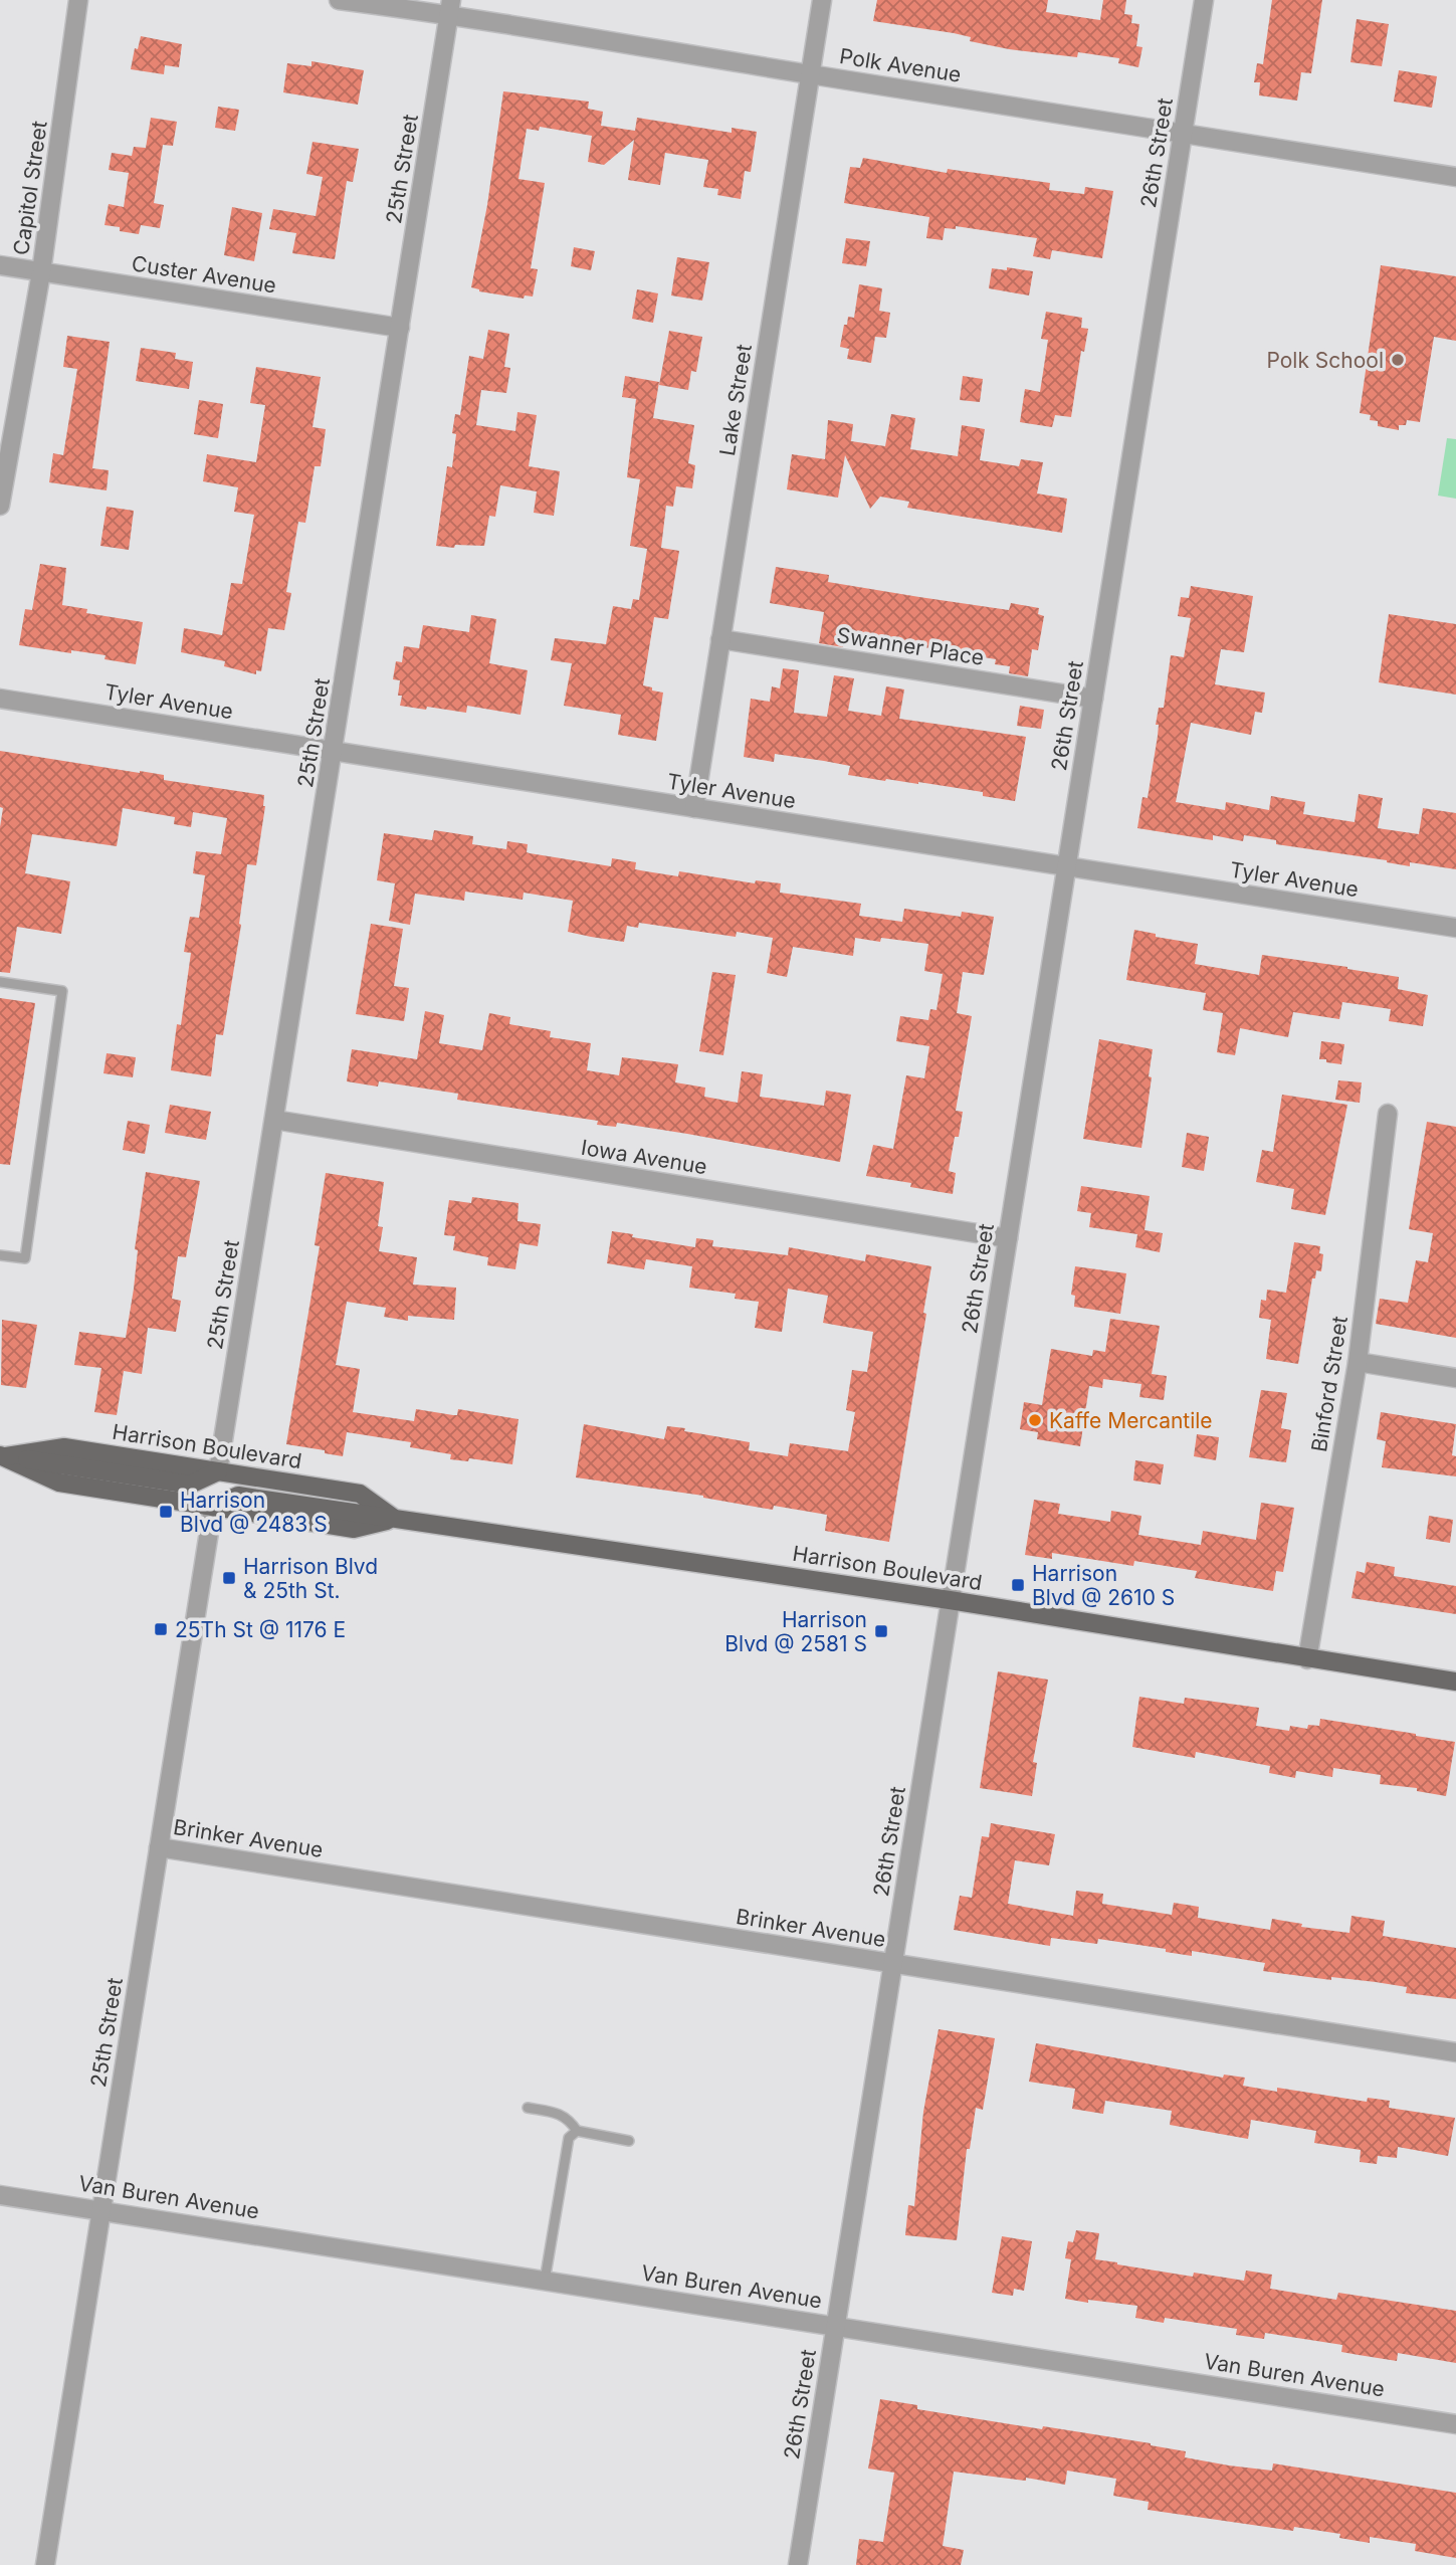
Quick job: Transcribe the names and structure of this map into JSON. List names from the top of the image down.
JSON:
{
  "streets": {
    "main road": ["Harrison Boulevard"],
    "street": [
      "Polk Avenue",
      "26th Street",
      "25th Street",
      "Capitol Street",
      "Custer Avenue",
      "Lake Street",
      "Swanner Place",
      "Tyler Avenue",
      "Iowa Avenue",
      "Binford Street",
      "Brinker Avenue",
      "Van Buren Avenue"
    ]
  },
  "crossings": [
    ["Polk Avenue", "26th Street"],
    ["Polk Avenue", "25th Street"],
    ["Polk Avenue", "Lake Street"],
    ["26th Street", "Swanner Place"],
    ["26th Street", "Tyler Avenue"],
    ["26th Street", "Iowa Avenue"],
    ["26th Street", "Harrison Boulevard"],
    ["26th Street", "Brinker Avenue"],
    ["26th Street", "Van Buren Avenue"],
    ["25th Street", "Custer Avenue"],
    ["25th Street", "Tyler Avenue"],
    ["25th Street", "Iowa Avenue"],
    ["25th Street", "Harrison Boulevard"],
    ["25th Street", "Brinker Avenue"],
    ["25th Street", "Van Buren Avenue"],
    ["Capitol Street", "Custer Avenue"],
    ["Lake Street", "Swanner Place"],
    ["Lake Street", "Tyler Avenue"],
    ["Binford Street", "Harrison Boulevard"]
  ],
  "places": {
    "other": ["Polk School", "Kaffe Mercantile"],
    "transit": [
      "Harrison Blvd @ 2483 S",
      "Harrison Blvd & 25th St.",
      "Harrison Blvd @ 2610 S",
      "25Th St @ 1176 E",
      "Harrison Blvd @ 2581 S"
    ]
  }
}
